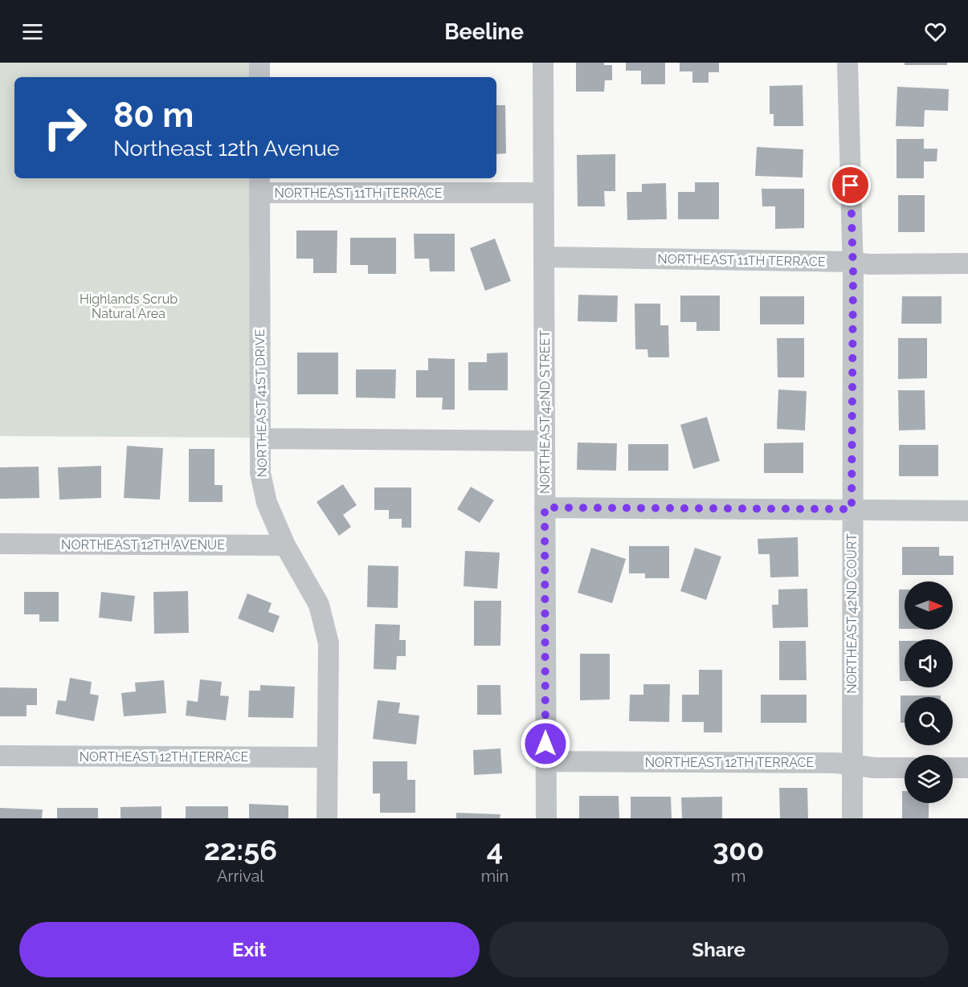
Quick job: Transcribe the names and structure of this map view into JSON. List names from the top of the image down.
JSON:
{
  "streets": {
    "street": [
      "NORTHEAST 11TH TERRACE",
      "NORTHEAST 41ST DRIVE",
      "NORTHEAST 42ND STREET",
      "NORTHEAST 12TH AVENUE",
      "NORTHEAST 42ND COURT",
      "NORTHEAST 12TH TERRACE"
    ]
  },
  "crossings": [
    ["NORTHEAST 11TH TERRACE", "NORTHEAST 41ST DRIVE"],
    ["NORTHEAST 11TH TERRACE", "NORTHEAST 42ND STREET"],
    ["NORTHEAST 11TH TERRACE", "NORTHEAST 42ND COURT"],
    ["NORTHEAST 41ST DRIVE", "NORTHEAST 12TH AVENUE"],
    ["NORTHEAST 41ST DRIVE", "NORTHEAST 12TH TERRACE"],
    ["NORTHEAST 42ND STREET", "NORTHEAST 12TH TERRACE"],
    ["NORTHEAST 42ND COURT", "NORTHEAST 12TH TERRACE"]
  ],
  "parks": ["Highlands Scrub Natural Area"],
  "north": "right",
  "page": {
    "header": "Beeline",
    "turn": ["80 m", "Northeast 12th Avenue"],
    "eta": [
      "22:56",
      "Arrival",
      "4",
      "min",
      "300",
      "m"
    ],
    "buttons": ["Exit", "Share"]
  }
}
